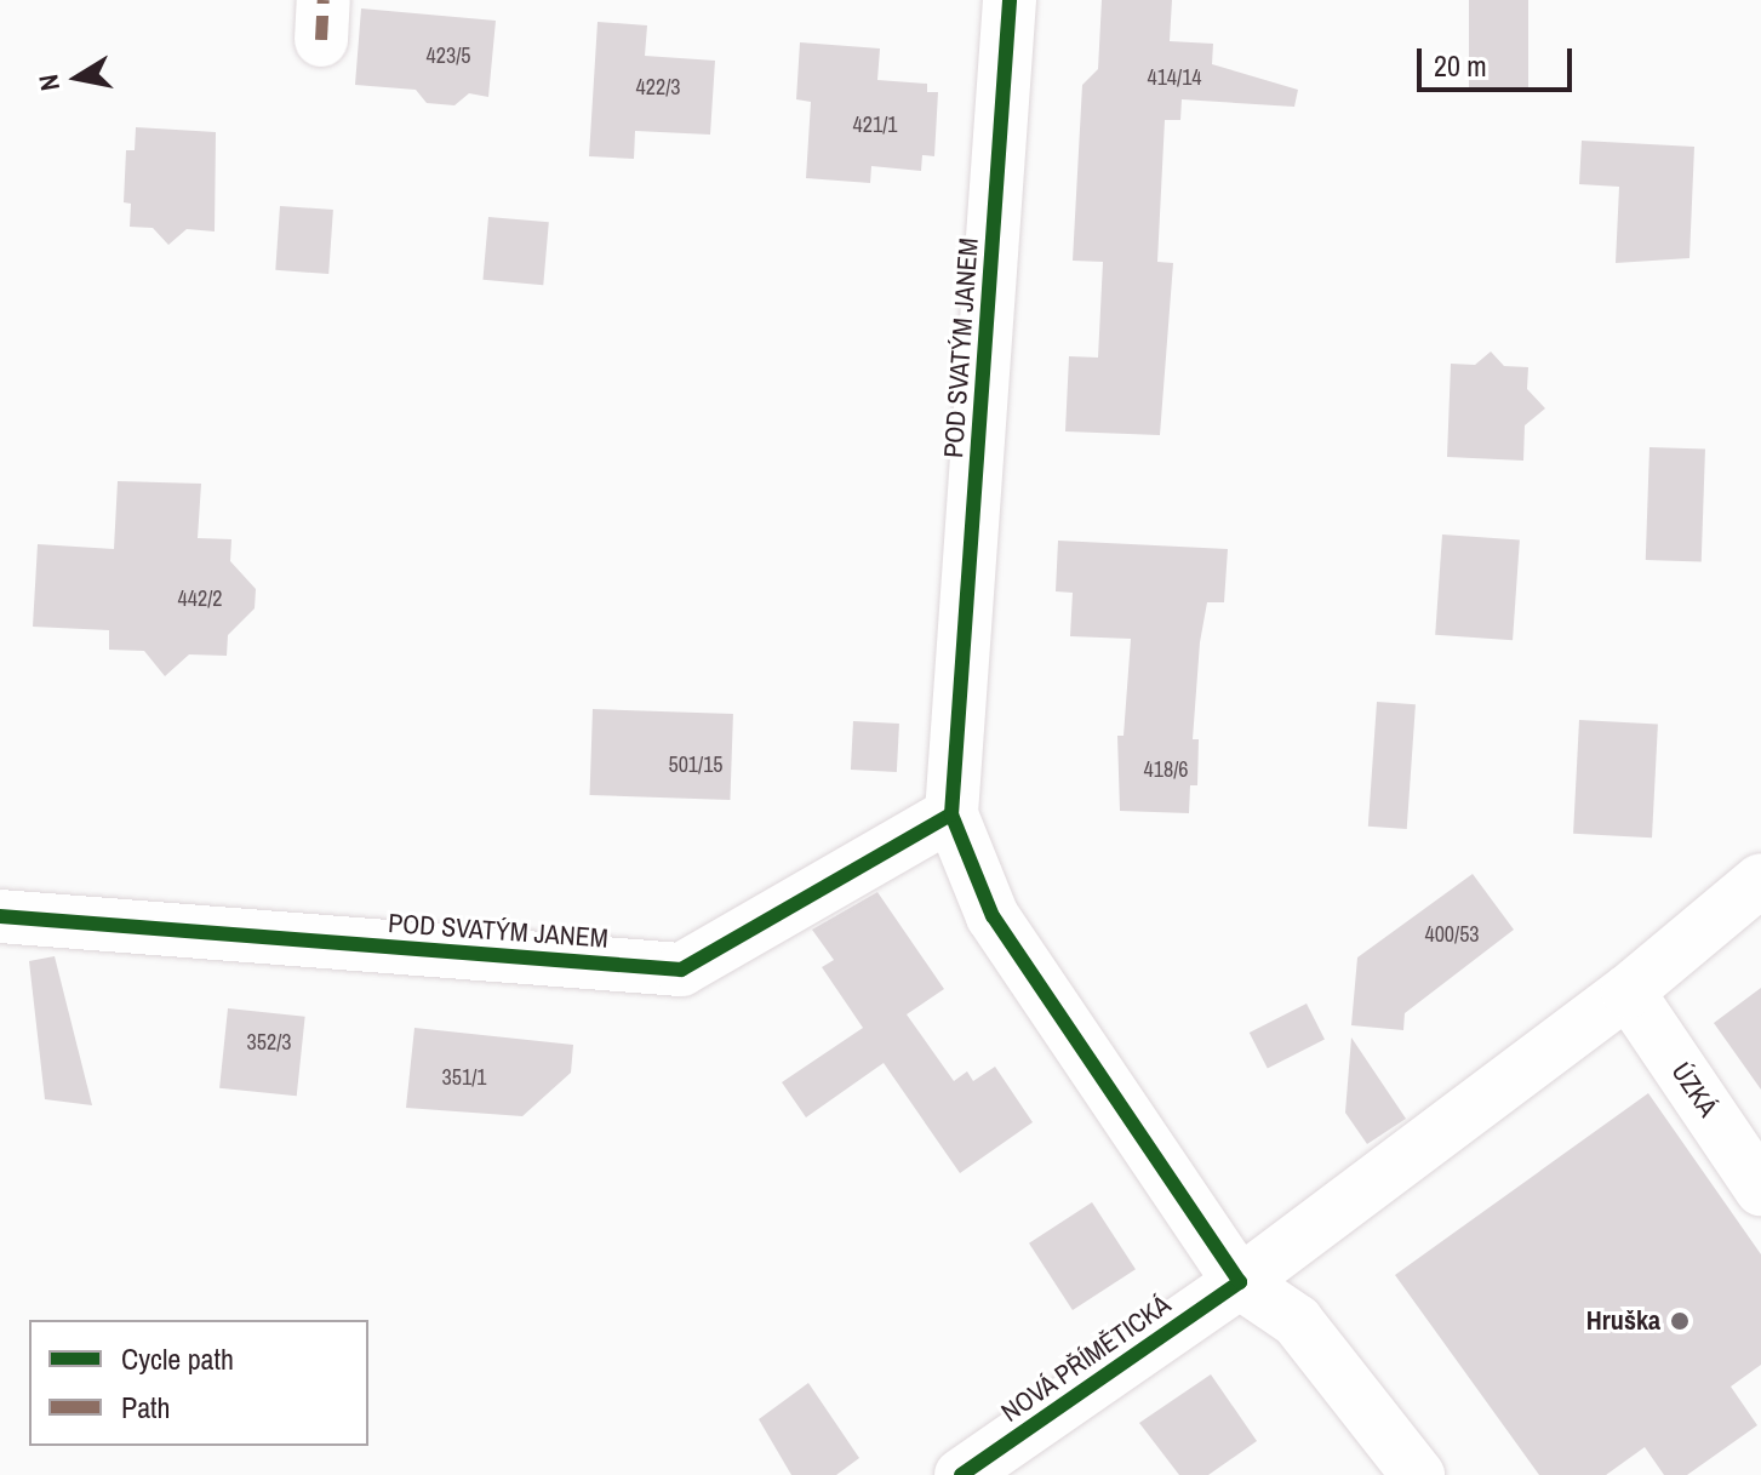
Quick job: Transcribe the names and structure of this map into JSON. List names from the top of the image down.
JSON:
{
  "streets": {
    "street": ["POD SVATÝM JANEM", "ÚZKÁ", "NOVÁ PŘÍMĚTICKÁ"]
  },
  "crossings": [
    ["POD SVATÝM JANEM", "NOVÁ PŘÍMĚTICKÁ"],
    ["ÚZKÁ", "NOVÁ PŘÍMĚTICKÁ"]
  ],
  "places": ["Hruška"],
  "house_numbers": [
    "423/5",
    "414/14",
    "422/3",
    "421/1",
    "442/2",
    "501/15",
    "418/6",
    "400/53",
    "352/3",
    "351/1"
  ],
  "legend": ["Cycle path", "Path"],
  "scale_bar": "20 m",
  "north": "left"
}
